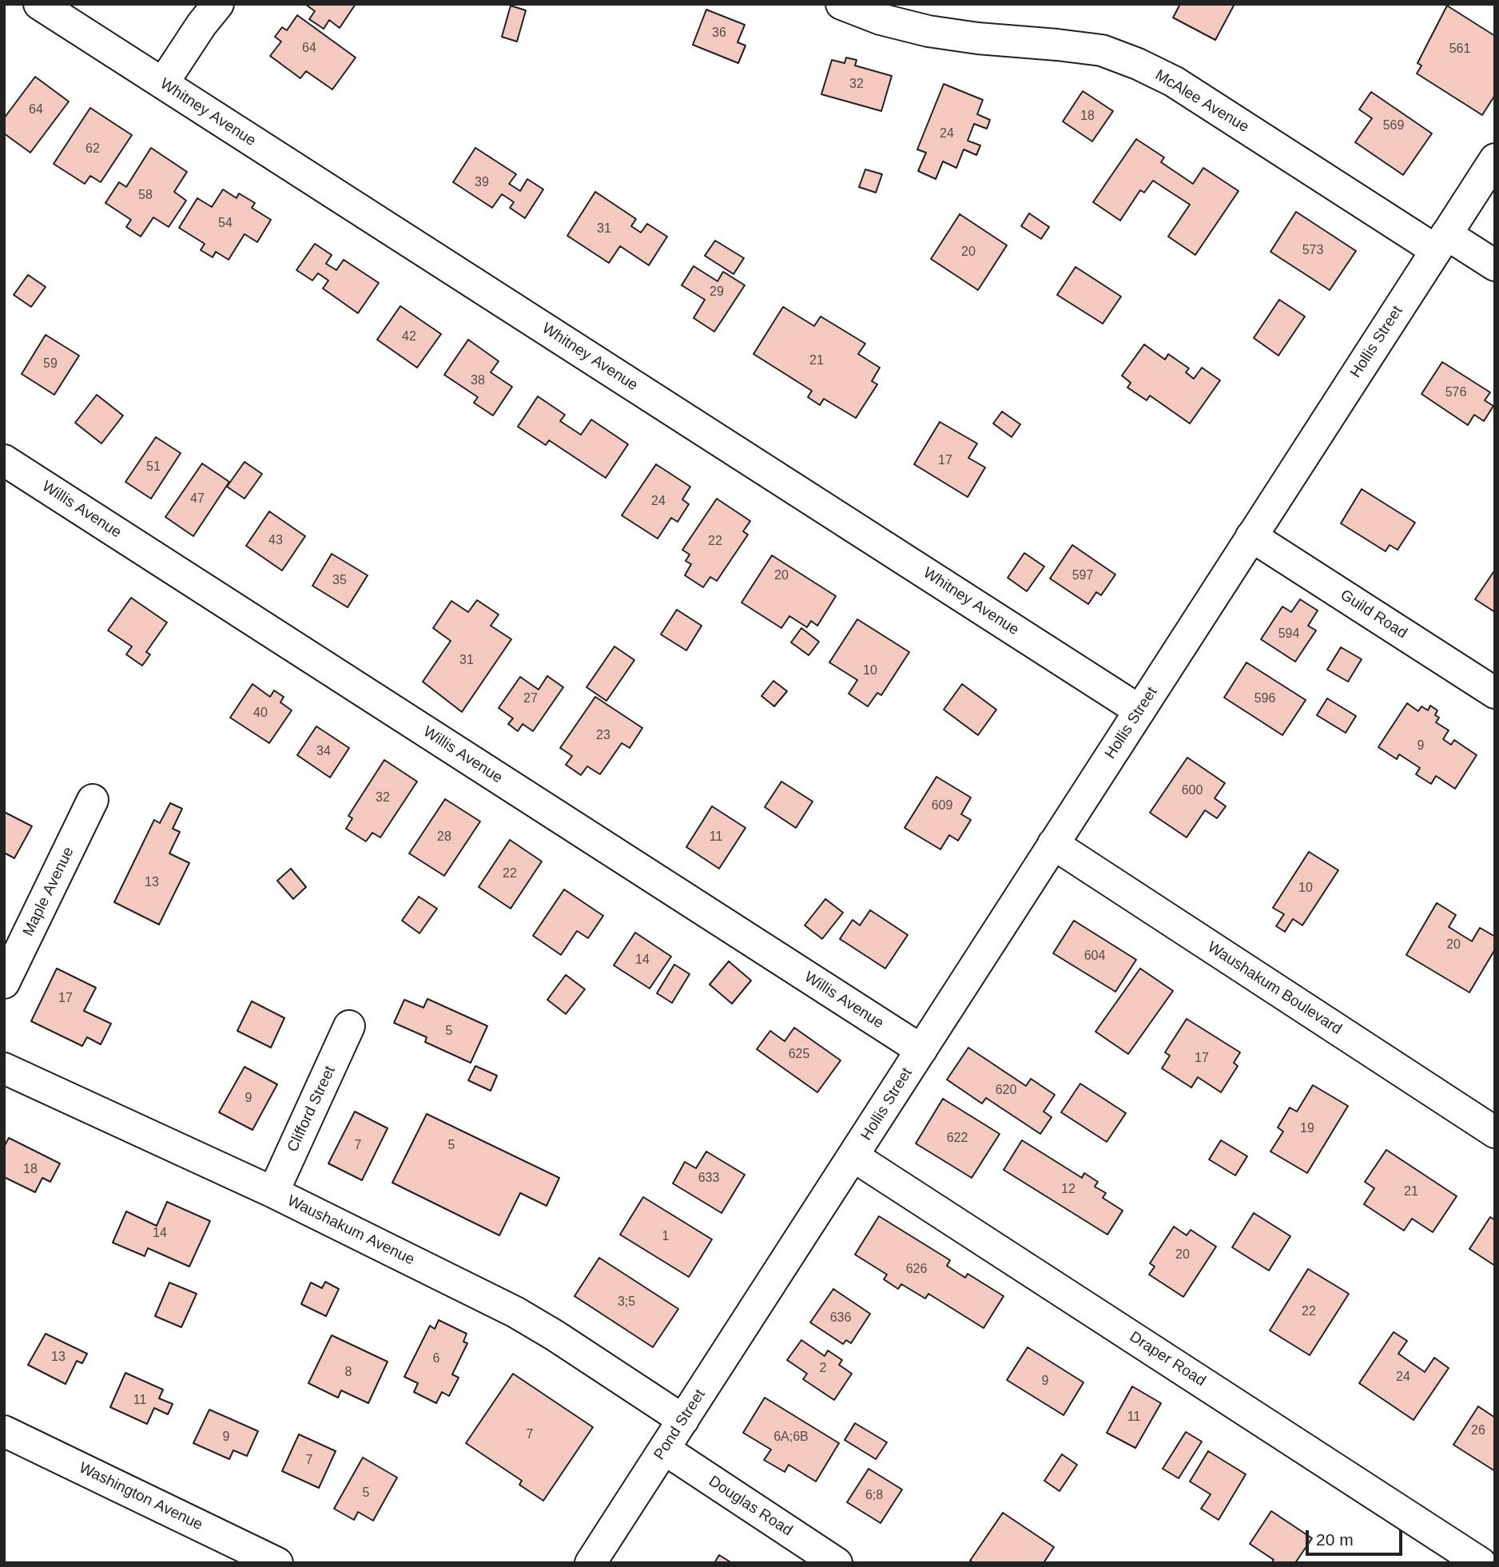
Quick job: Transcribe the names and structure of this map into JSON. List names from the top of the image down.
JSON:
{
  "streets": {
    "street": [
      "McAlee Avenue",
      "Whitney Avenue",
      "Hollis Street",
      "Willis Avenue",
      "Guild Road",
      "Maple Avenue",
      "Waushakum Boulevard",
      "Clifford Street",
      "Waushakum Avenue",
      "Draper Road",
      "Pond Street",
      "Washington Avenue",
      "Douglas Road"
    ]
  },
  "crossings": [
    ["McAlee Avenue", "Hollis Street"],
    ["Whitney Avenue", "Hollis Street"],
    ["Hollis Street", "Willis Avenue"],
    ["Hollis Street", "Guild Road"],
    ["Hollis Street", "Waushakum Boulevard"],
    ["Hollis Street", "Draper Road"],
    ["Hollis Street", "Pond Street"],
    ["Clifford Street", "Waushakum Avenue"],
    ["Waushakum Avenue", "Pond Street"],
    ["Pond Street", "Douglas Road"]
  ],
  "house_numbers": [
    "36",
    "64",
    "561",
    "32",
    "64",
    "18",
    "569",
    "24",
    "62",
    "39",
    "58",
    "54",
    "31",
    "573",
    "20",
    "29",
    "42",
    "21",
    "59",
    "38",
    "576",
    "17",
    "51",
    "47",
    "24",
    "43",
    "22",
    "20",
    "597",
    "35",
    "594",
    "31",
    "10",
    "27",
    "596",
    "40",
    "23",
    "9",
    "34",
    "600",
    "32",
    "609",
    "28",
    "11",
    "22",
    "13",
    "10",
    "20",
    "604",
    "14",
    "17",
    "5",
    "625",
    "17",
    "620",
    "9",
    "19",
    "622",
    "7",
    "5",
    "18",
    "633",
    "12",
    "21",
    "14",
    "1",
    "20",
    "626",
    "3;5",
    "22",
    "636",
    "13",
    "6",
    "2",
    "8",
    "24",
    "9",
    "11",
    "11",
    "26",
    "7",
    "9",
    "6A;6B",
    "7",
    "5",
    "6;8"
  ],
  "scale_bar": "20 m"
}
